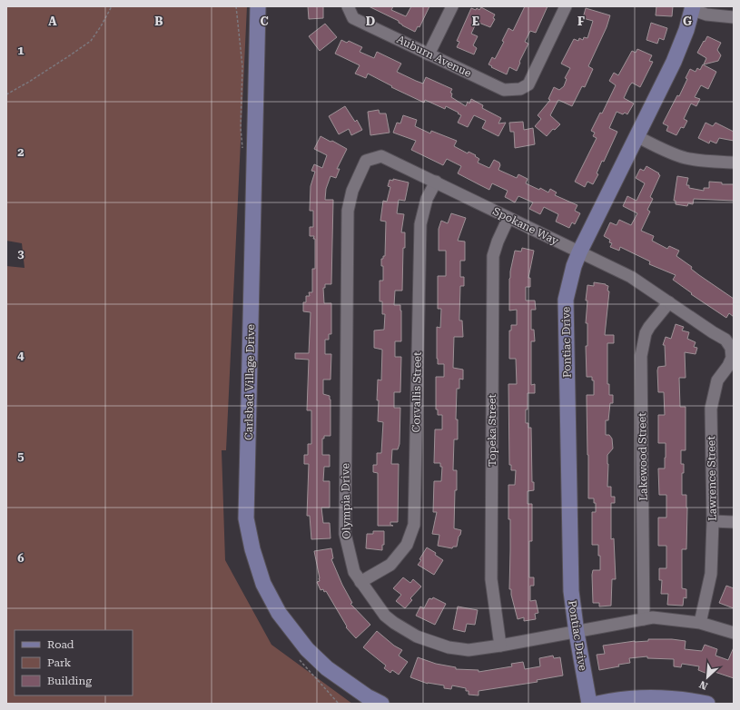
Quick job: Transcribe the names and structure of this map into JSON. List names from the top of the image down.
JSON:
{
  "streets": {
    "main road": ["Pontiac Drive", "Carlsbad Village Drive"],
    "street": [
      "Auburn Avenue",
      "Spokane Way",
      "Corvallis Street",
      "Topeka Street",
      "Lakewood Street",
      "Lawrence Street",
      "Olympia Drive"
    ]
  },
  "crossings": [
    ["Spokane Way", "Pontiac Drive"],
    ["Spokane Way", "Corvallis Street"],
    ["Spokane Way", "Topeka Street"],
    ["Spokane Way", "Lakewood Street"],
    ["Spokane Way", "Lawrence Street"],
    ["Spokane Way", "Olympia Drive"],
    ["Pontiac Drive", "Olympia Drive"],
    ["Corvallis Street", "Olympia Drive"],
    ["Topeka Street", "Olympia Drive"],
    ["Lakewood Street", "Olympia Drive"],
    ["Lawrence Street", "Olympia Drive"]
  ],
  "legend": ["Road", "Park", "Building"],
  "north": "bottom left",
  "grid": {
    "columns": [
      "A",
      "B",
      "C",
      "D",
      "E",
      "F",
      "G"
    ],
    "rows": [
      "1",
      "2",
      "3",
      "4",
      "5",
      "6"
    ]
  }
}
